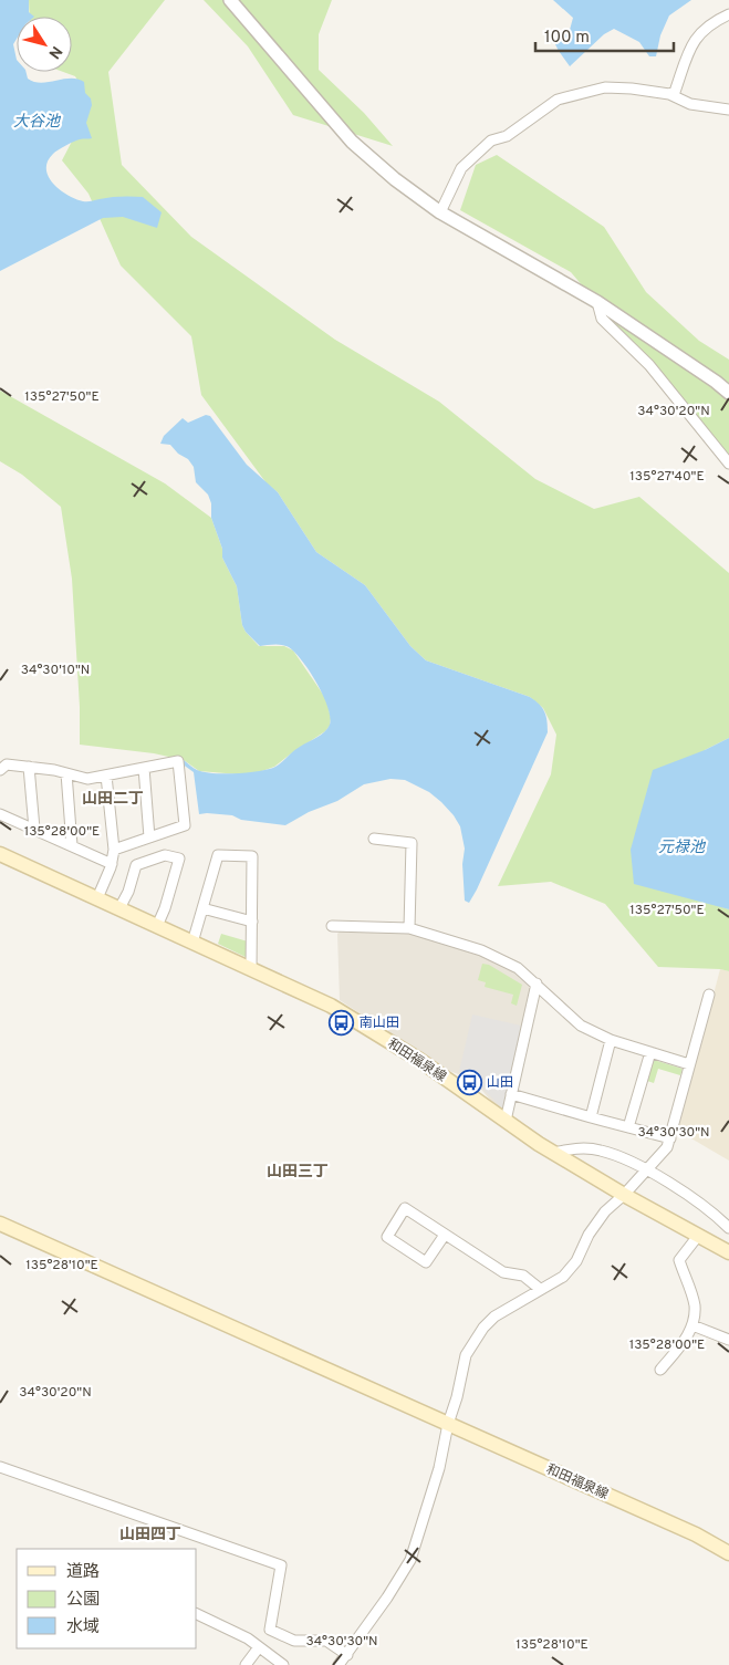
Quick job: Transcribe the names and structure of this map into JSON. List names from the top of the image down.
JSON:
{
  "streets": {
    "main road": ["和田福泉線"]
  },
  "districts": ["山田二丁", "山田三丁", "山田四丁"],
  "water": ["大谷池", "元禄池"],
  "places": {
    "bus stop": ["南山田", "山田"]
  },
  "legend": ["道路", "公園", "水域"],
  "scale_bar": "100 m",
  "north": "bottom right",
  "coordinates": [
    "135°27'50\"E",
    "34°30'20\"N",
    "135°27'40\"E",
    "34°30'10\"N",
    "135°28'00\"E",
    "34°30'30\"N",
    "135°28'10\"E"
  ]
}
